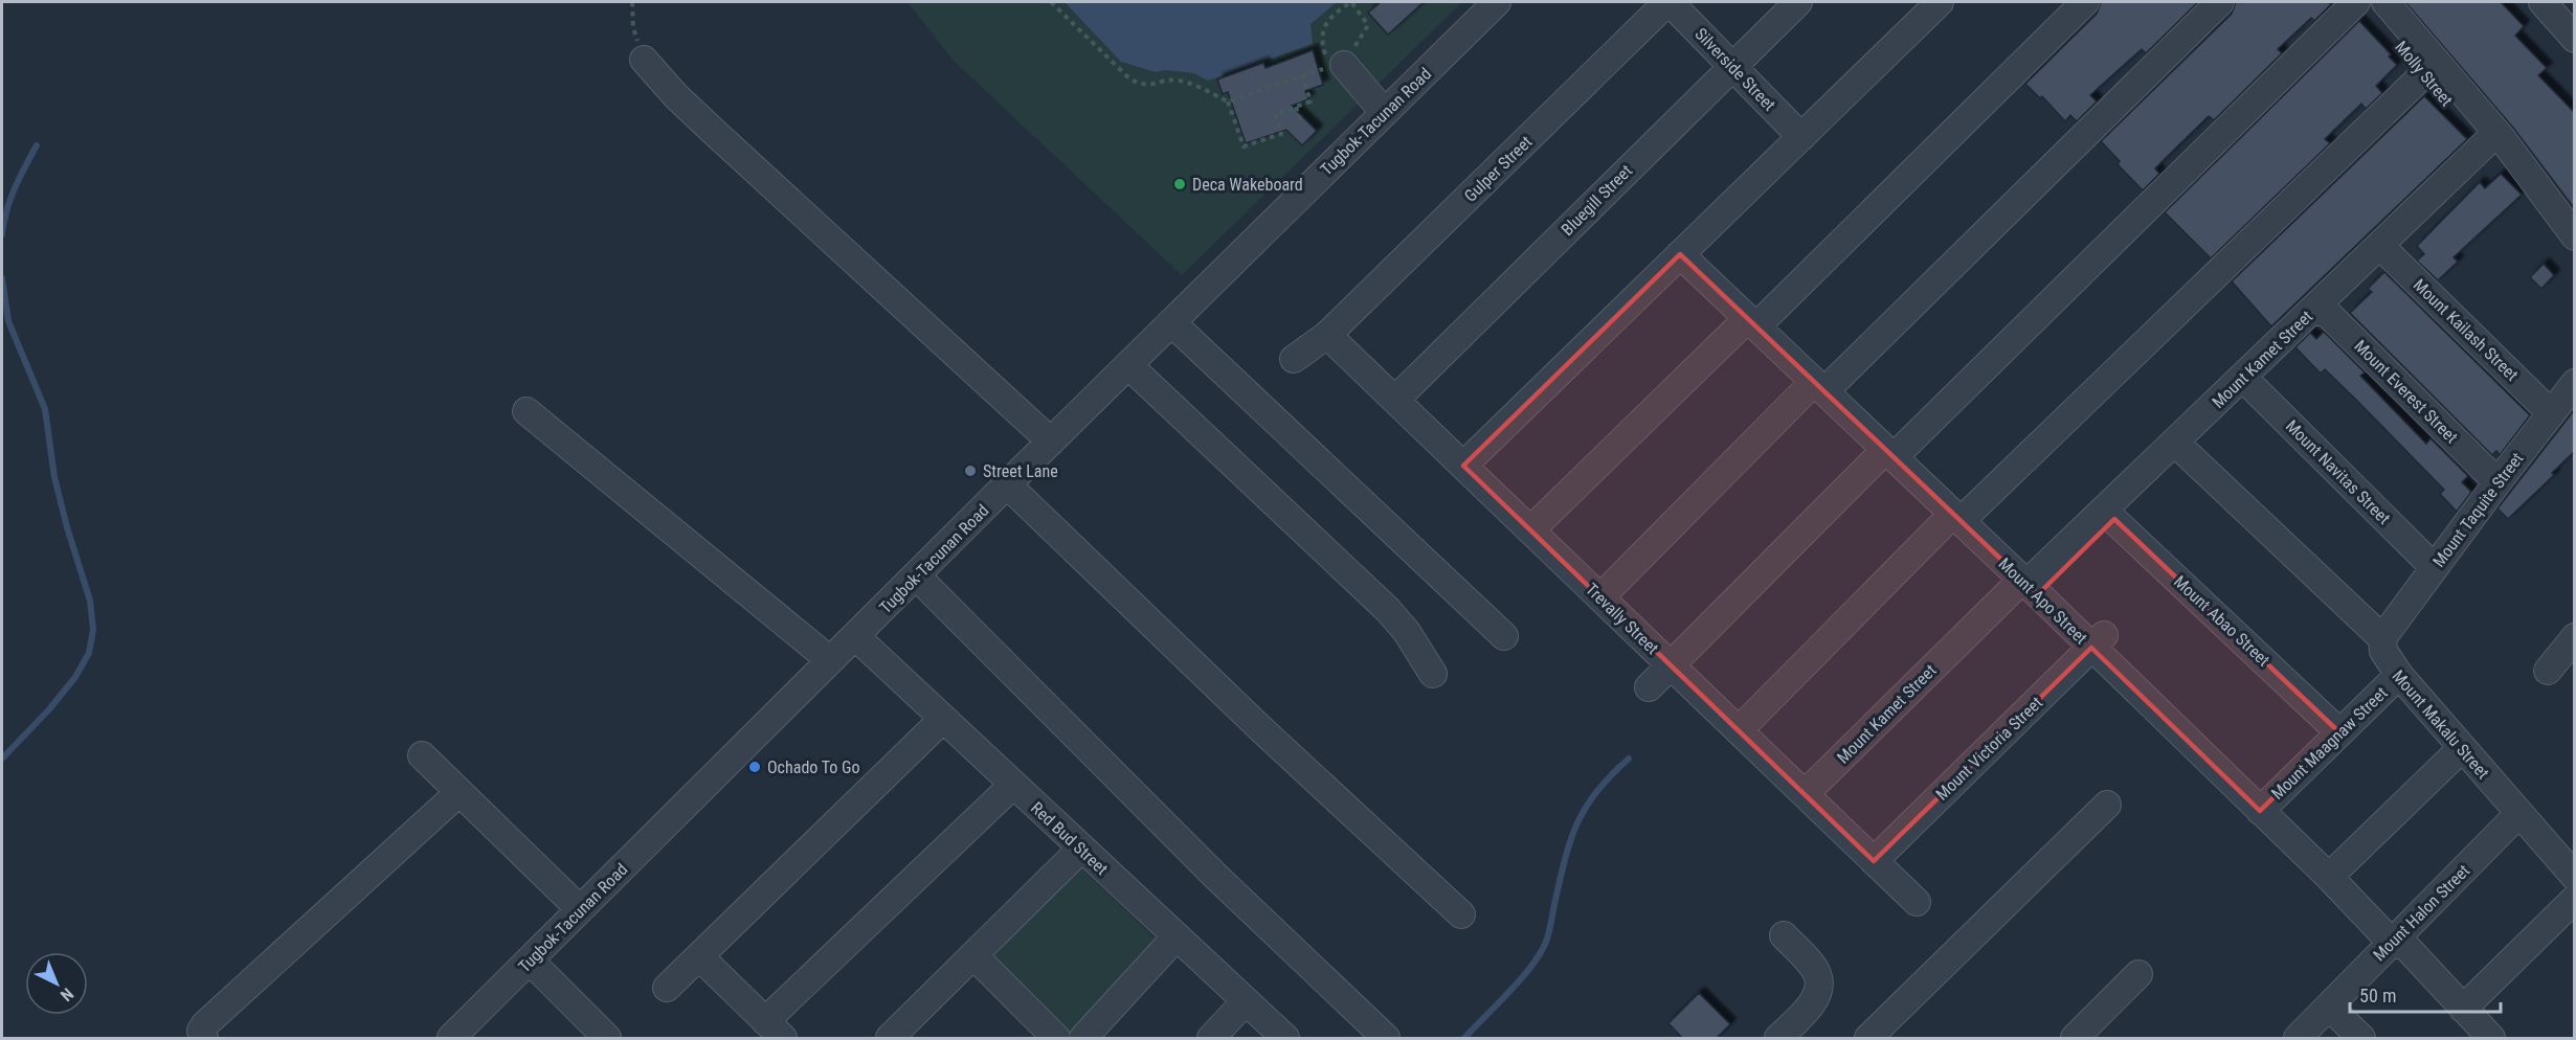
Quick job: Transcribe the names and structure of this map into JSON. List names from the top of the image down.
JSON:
{
  "streets": {
    "street": [
      "Silverside Street",
      "Molly Street",
      "Tugbok-Tacunan Road",
      "Gulper Street",
      "Bluegill Street",
      "Mount Kailash Street",
      "Mount Kamet Street",
      "Mount Everest Street",
      "Mount Navitas Street",
      "Mount Taquite Street",
      "Mount Apo Street",
      "Trevally Street",
      "Mount Abao Street",
      "Mount Makalu Street",
      "Mount Maagnaw Street",
      "Mount Victoria Street",
      "Red Bud Street",
      "Mount Halon Street"
    ]
  },
  "crossings": [
    ["Silverside Street", "Gulper Street"],
    ["Silverside Street", "Bluegill Street"],
    ["Molly Street", "Mount Kamet Street"],
    ["Tugbok-Tacunan Road", "Red Bud Street"],
    ["Gulper Street", "Trevally Street"],
    ["Bluegill Street", "Trevally Street"],
    ["Mount Kailash Street", "Mount Kamet Street"],
    ["Mount Kailash Street", "Mount Taquite Street"],
    ["Mount Kamet Street", "Mount Everest Street"],
    ["Mount Kamet Street", "Mount Navitas Street"],
    ["Mount Kamet Street", "Mount Apo Street"],
    ["Mount Kamet Street", "Trevally Street"],
    ["Mount Kamet Street", "Mount Abao Street"],
    ["Mount Kamet Street", "Mount Makalu Street"],
    ["Mount Everest Street", "Mount Taquite Street"],
    ["Mount Navitas Street", "Mount Taquite Street"],
    ["Mount Taquite Street", "Mount Makalu Street"],
    ["Mount Apo Street", "Mount Maagnaw Street"],
    ["Mount Apo Street", "Mount Victoria Street"],
    ["Mount Apo Street", "Mount Halon Street"],
    ["Trevally Street", "Mount Victoria Street"],
    ["Mount Abao Street", "Mount Maagnaw Street"],
    ["Mount Makalu Street", "Mount Maagnaw Street"],
    ["Mount Makalu Street", "Mount Halon Street"]
  ],
  "places": ["Deca Wakeboard", "Street Lane", "Ochado To Go"],
  "scale_bar": "50 m",
  "north": "bottom right"
}
